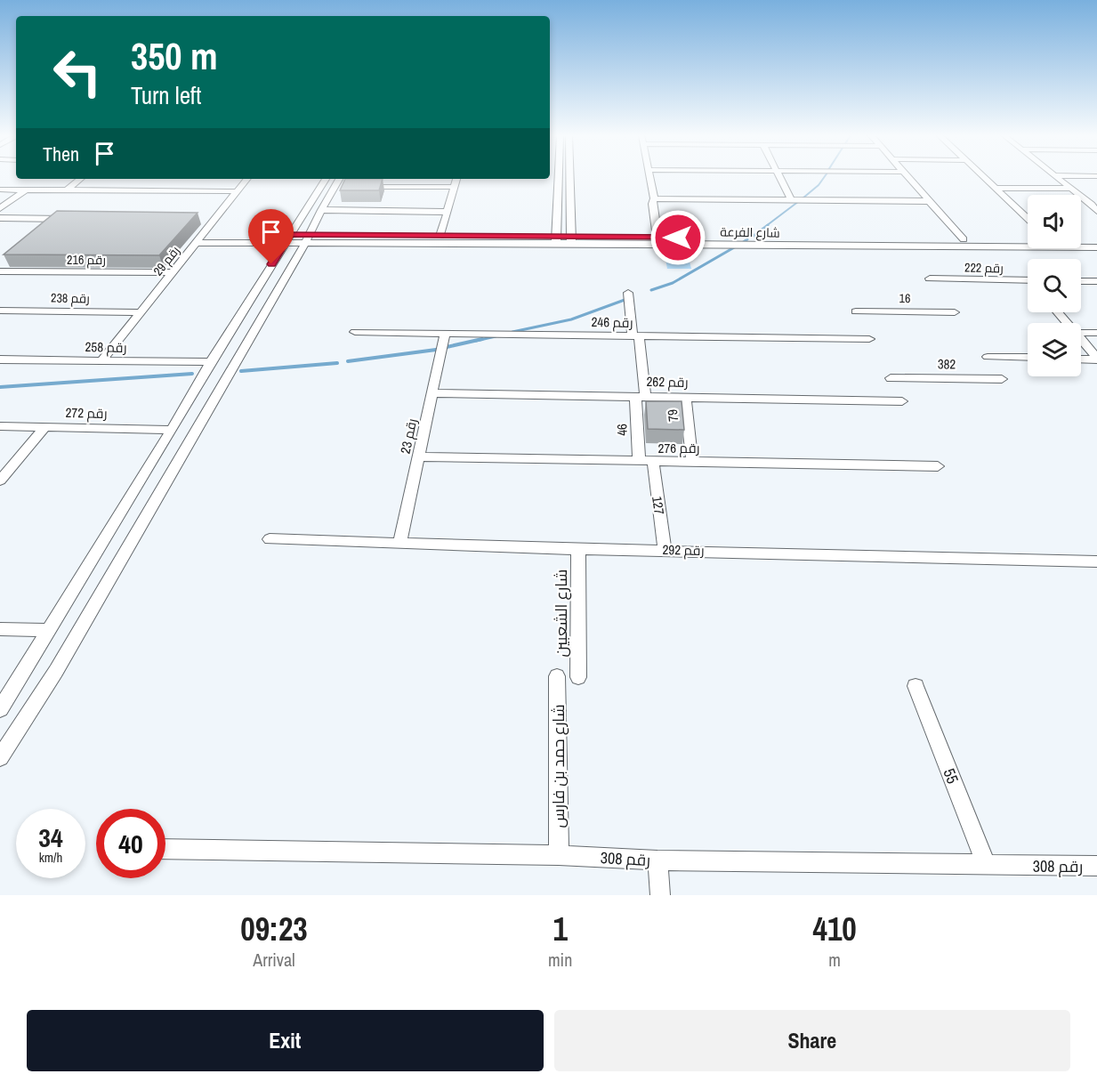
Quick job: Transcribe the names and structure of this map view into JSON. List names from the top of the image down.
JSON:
{
  "streets": {
    "street": [
      "شارع الفرعة",
      "رقم 216",
      "رقم 29",
      "رقم 222",
      "رقم 238",
      "16",
      "رقم 246",
      "رقم 258",
      "382",
      "رقم 262",
      "رقم 272",
      "79",
      "46",
      "رقم 23",
      "رقم 276",
      "127",
      "رقم 292",
      "شارع الشعبين",
      "شارع حمد بن فارس",
      "55",
      "رقم 308"
    ]
  },
  "crossings": [
    ["رقم 216", "رقم 29"],
    ["رقم 29", "رقم 238"],
    ["رقم 29", "رقم 258"],
    ["رقم 246", "46"],
    ["رقم 246", "رقم 23"],
    ["رقم 262", "79"],
    ["رقم 262", "46"],
    ["رقم 262", "رقم 23"],
    ["79", "رقم 276"],
    ["46", "رقم 276"],
    ["رقم 23", "رقم 276"],
    ["رقم 23", "رقم 292"],
    ["رقم 276", "127"],
    ["127", "رقم 292"],
    ["رقم 292", "شارع الشعبين"],
    ["شارع حمد بن فارس", "رقم 308"],
    ["55", "رقم 308"]
  ],
  "page": {
    "turn": ["350 m", "Turn left"],
    "then": "Then",
    "speed": "34 km/h",
    "limit": "40",
    "eta": [
      "09:23",
      "Arrival",
      "1",
      "min",
      "410",
      "m"
    ],
    "buttons": ["Exit", "Share"]
  }
}
